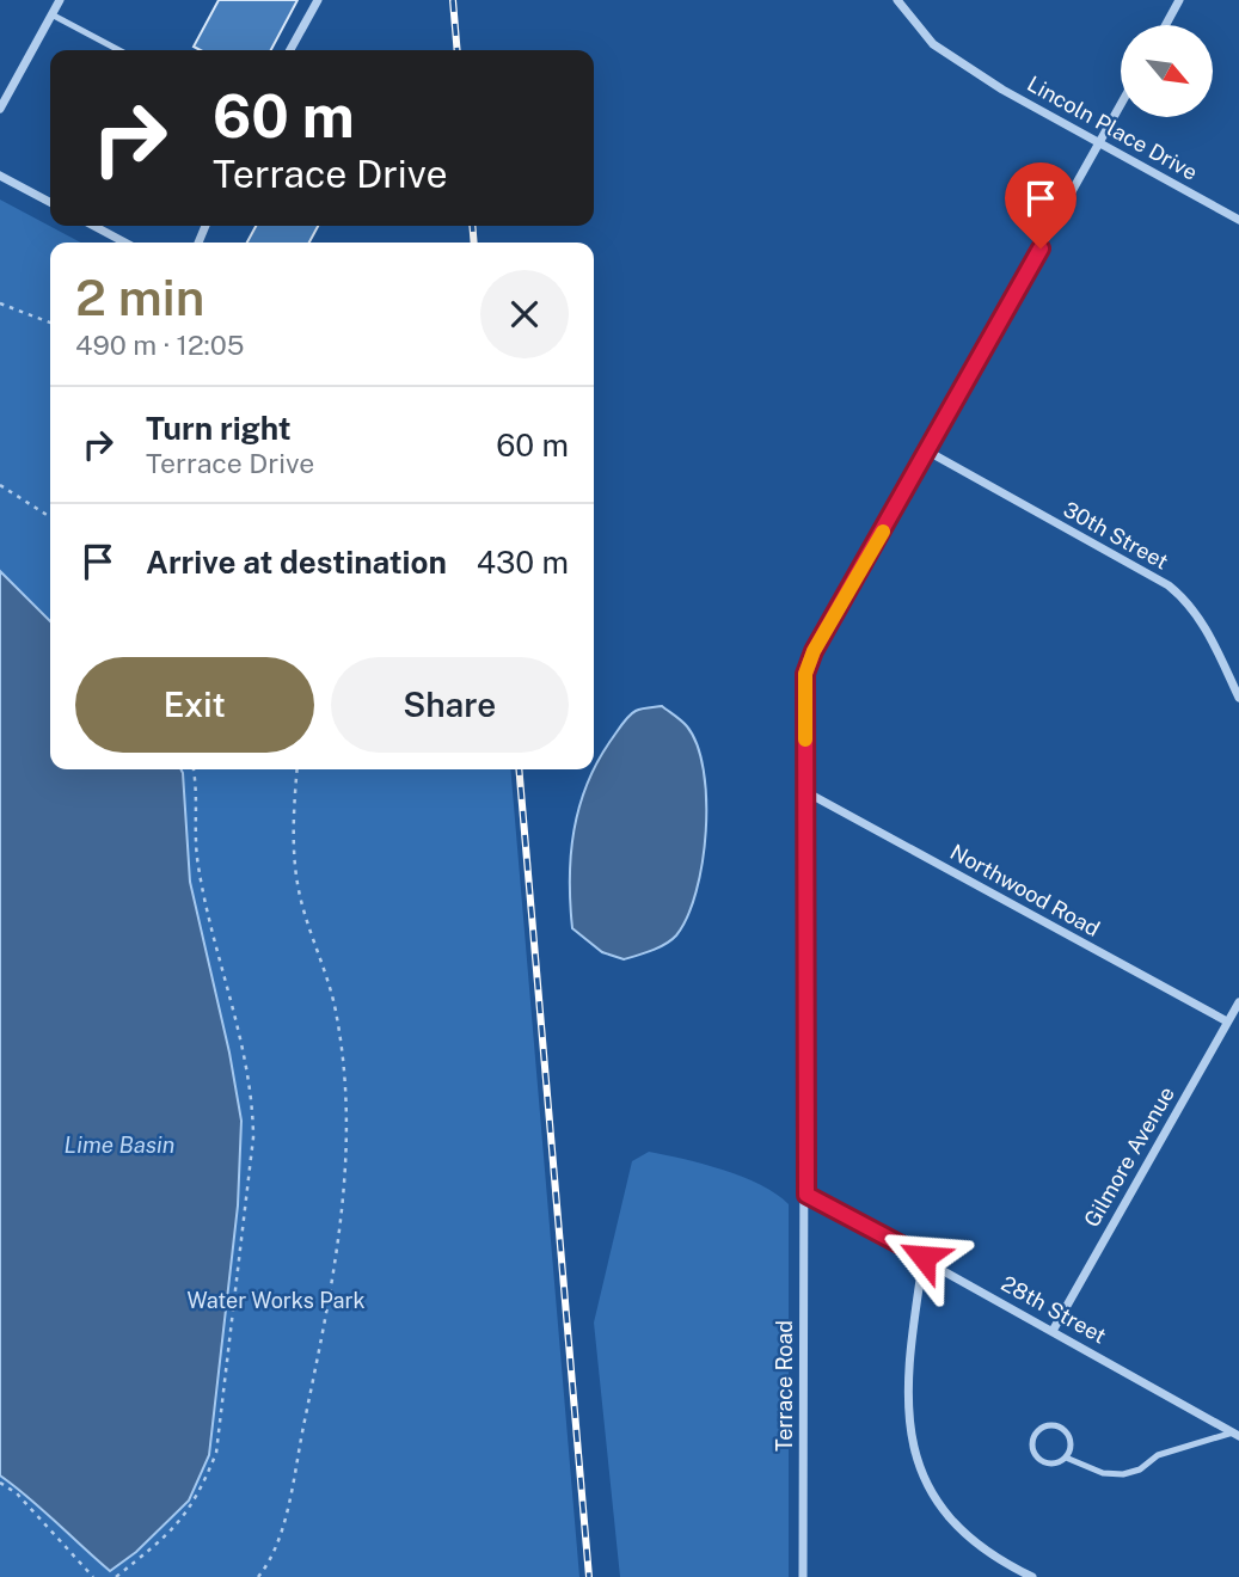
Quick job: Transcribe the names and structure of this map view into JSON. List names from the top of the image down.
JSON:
{
  "streets": {
    "street": [
      "Lincoln Place Drive",
      "30th Street",
      "Northwood Road",
      "Gilmore Avenue",
      "28th Street",
      "Terrace Road"
    ]
  },
  "crossings": [
    ["Lincoln Place Drive", "Terrace Road"],
    ["30th Street", "Terrace Road"],
    ["Northwood Road", "Gilmore Avenue"],
    ["Northwood Road", "Terrace Road"],
    ["Gilmore Avenue", "28th Street"],
    ["28th Street", "Terrace Road"]
  ],
  "water": ["Lime Basin"],
  "parks": ["Water Works Park"],
  "north": "bottom right",
  "page": {
    "turn": ["60 m", "Terrace Drive"],
    "heading": ["2 min", "490 m · 12:05"],
    "list": [
      {
        "name": "Turn right",
        "note": "Terrace Drive",
        "value": "60 m"
      },
      {
        "name": "Arrive at destination",
        "value": "430 m"
      }
    ],
    "buttons": ["Exit", "Share"]
  }
}
